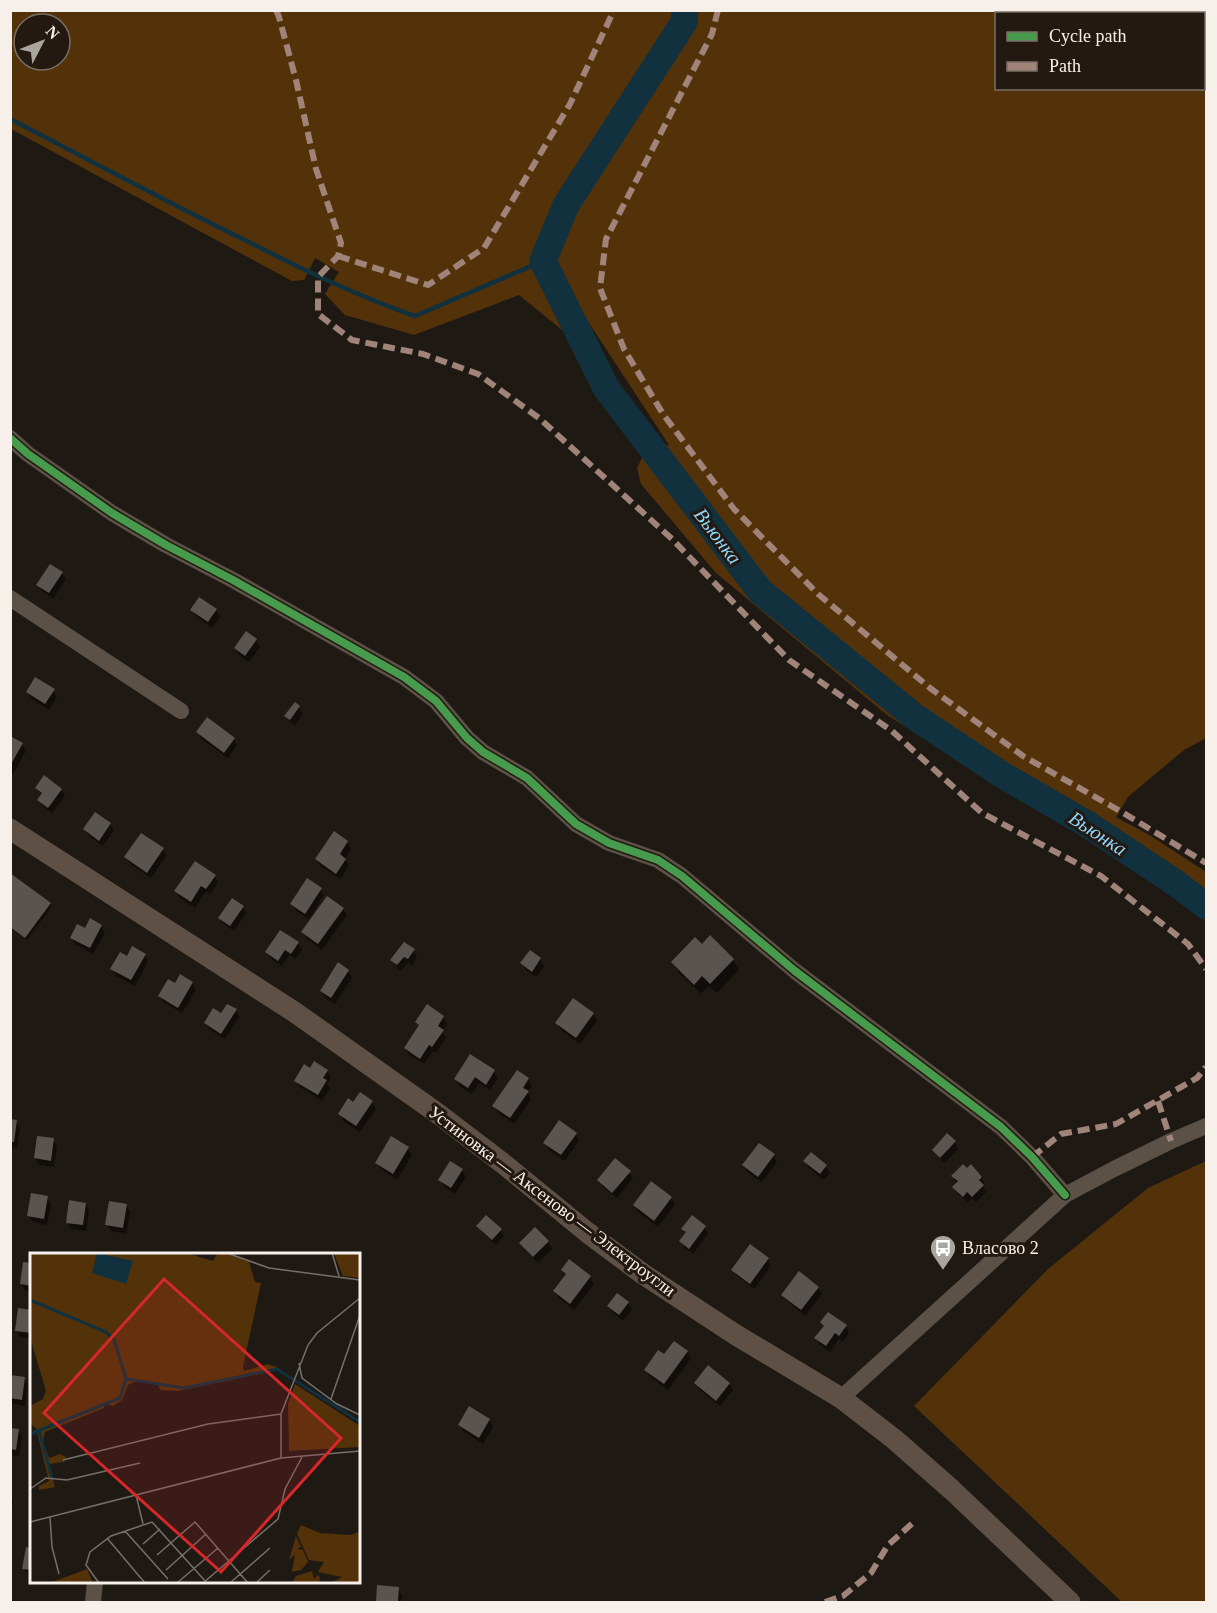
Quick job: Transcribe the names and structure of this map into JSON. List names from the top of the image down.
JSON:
{
  "streets": {
    "main road": ["Устиновка — Аксеново — Электроугли"]
  },
  "water": ["Вьюнка"],
  "places": {
    "bus stop": ["Власово 2"]
  },
  "legend": ["Cycle path", "Path"],
  "north": "top right"
}
